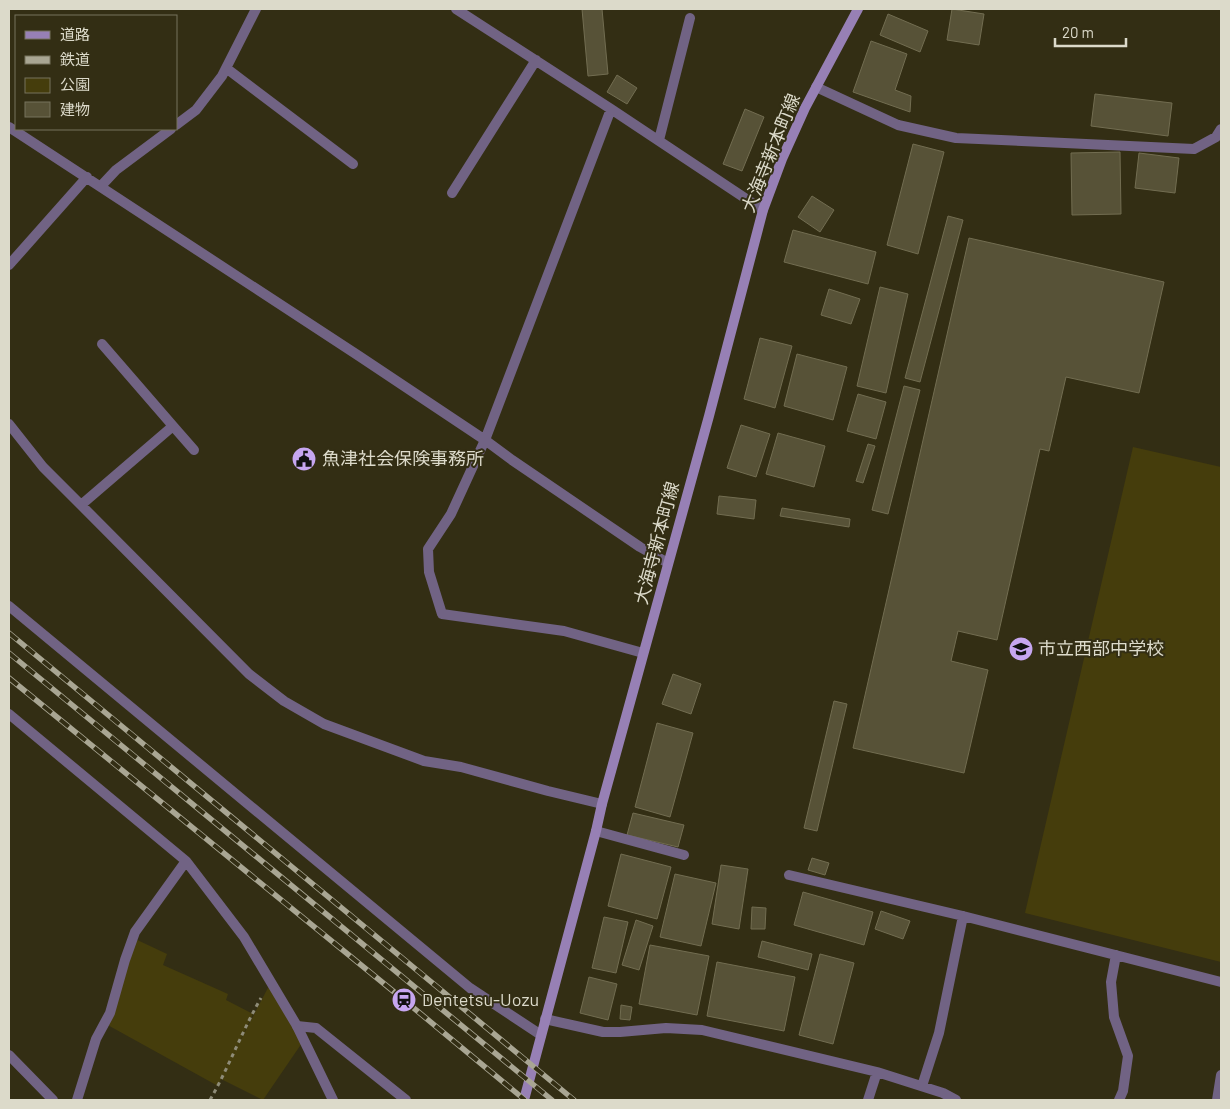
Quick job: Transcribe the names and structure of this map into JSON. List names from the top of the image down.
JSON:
{
  "streets": {
    "main road": ["大海寺新本町線"]
  },
  "places": {
    "public building": ["魚津社会保険事務所"],
    "school or university": ["市立西部中学校"],
    "station": ["Dentetsu-Uozu"]
  },
  "legend": [
    "道路",
    "鉄道",
    "公園",
    "建物"
  ],
  "scale_bar": "20 m"
}
